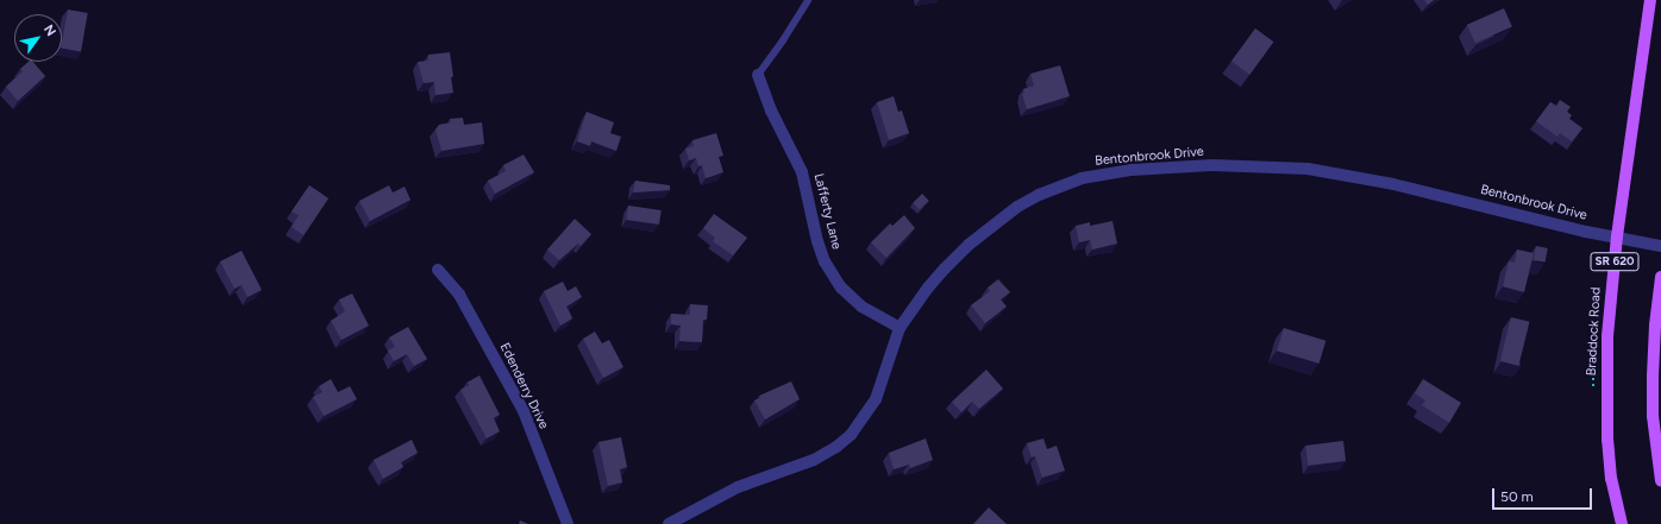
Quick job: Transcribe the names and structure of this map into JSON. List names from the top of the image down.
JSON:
{
  "streets": {
    "main road": ["SR 620", "Braddock Road"],
    "street": ["Bentonbrook Drive", "Lafferty Lane", "Edenderry Drive"]
  },
  "crossings": [
    ["Bentonbrook Drive", "Lafferty Lane"],
    ["Bentonbrook Drive", "Braddock Road"]
  ],
  "scale_bar": "50 m",
  "north": "top right"
}
